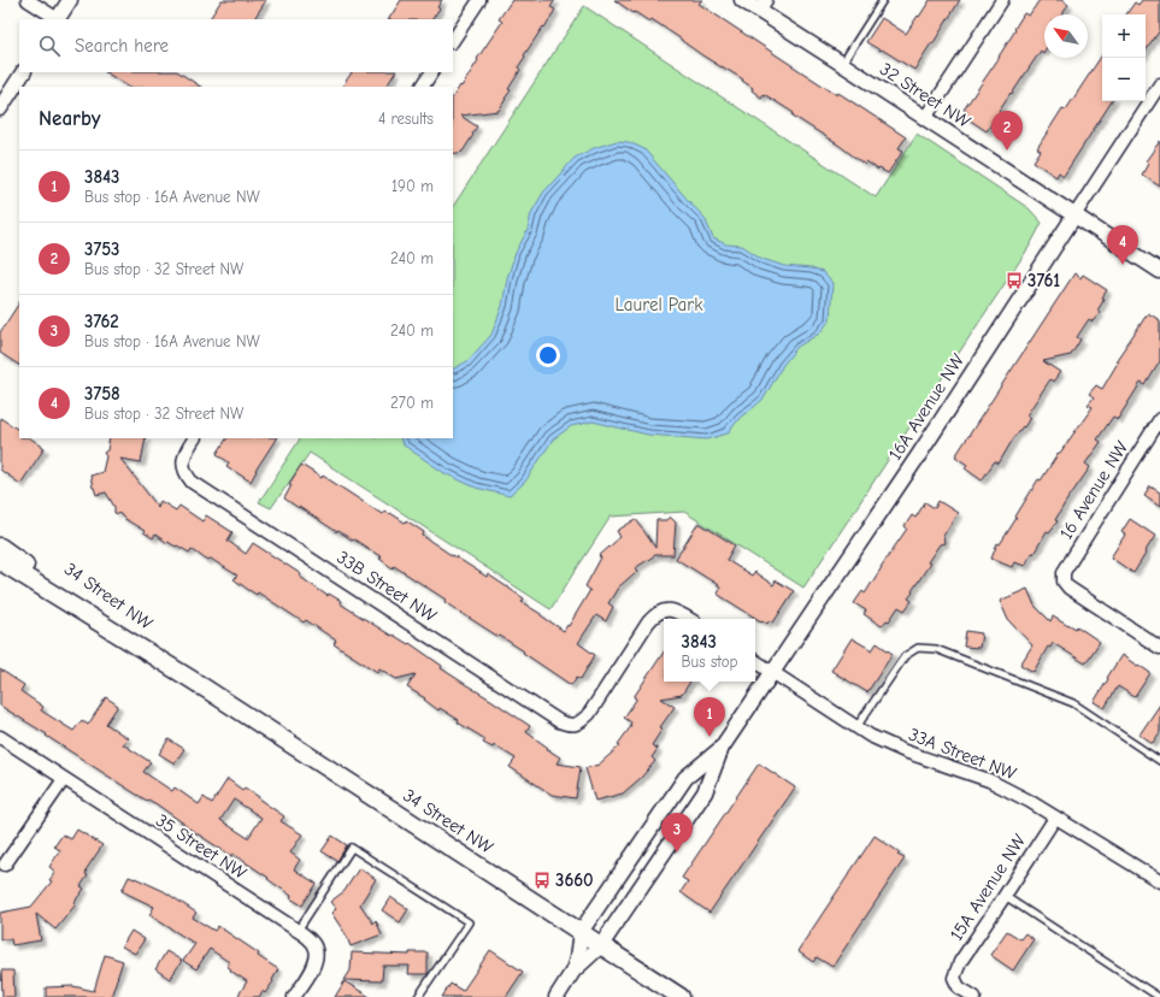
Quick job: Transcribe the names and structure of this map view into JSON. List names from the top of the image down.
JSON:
{
  "streets": {
    "main road": ["34 Street NW"],
    "street": [
      "32 Street NW",
      "16A Avenue NW",
      "16 Avenue NW",
      "33B Street NW",
      "33A Street NW",
      "35 Street NW",
      "15A Avenue NW"
    ]
  },
  "crossings": [
    ["32 Street NW", "16A Avenue NW"],
    ["16A Avenue NW", "34 Street NW"],
    ["16A Avenue NW", "33A Street NW"],
    ["33A Street NW", "15A Avenue NW"]
  ],
  "parks": ["Laurel Park"],
  "places": {
    "bus stop": ["3761", "3660"]
  },
  "north": "top left",
  "page": {
    "map_buttons": ["+", "−"],
    "search": "Search here",
    "heading": ["Nearby", "4 results"],
    "pins": [
      "2",
      "4",
      "1",
      "3"
    ],
    "list": [
      {
        "mark": "1",
        "name": "3843",
        "note": "Bus stop · 16A Avenue NW",
        "value": "190 m"
      },
      {
        "mark": "2",
        "name": "3753",
        "note": "Bus stop · 32 Street NW",
        "value": "240 m"
      },
      {
        "mark": "3",
        "name": "3762",
        "note": "Bus stop · 16A Avenue NW",
        "value": "240 m"
      },
      {
        "mark": "4",
        "name": "3758",
        "note": "Bus stop · 32 Street NW",
        "value": "270 m"
      }
    ],
    "popup": ["3843", "Bus stop"]
  }
}
